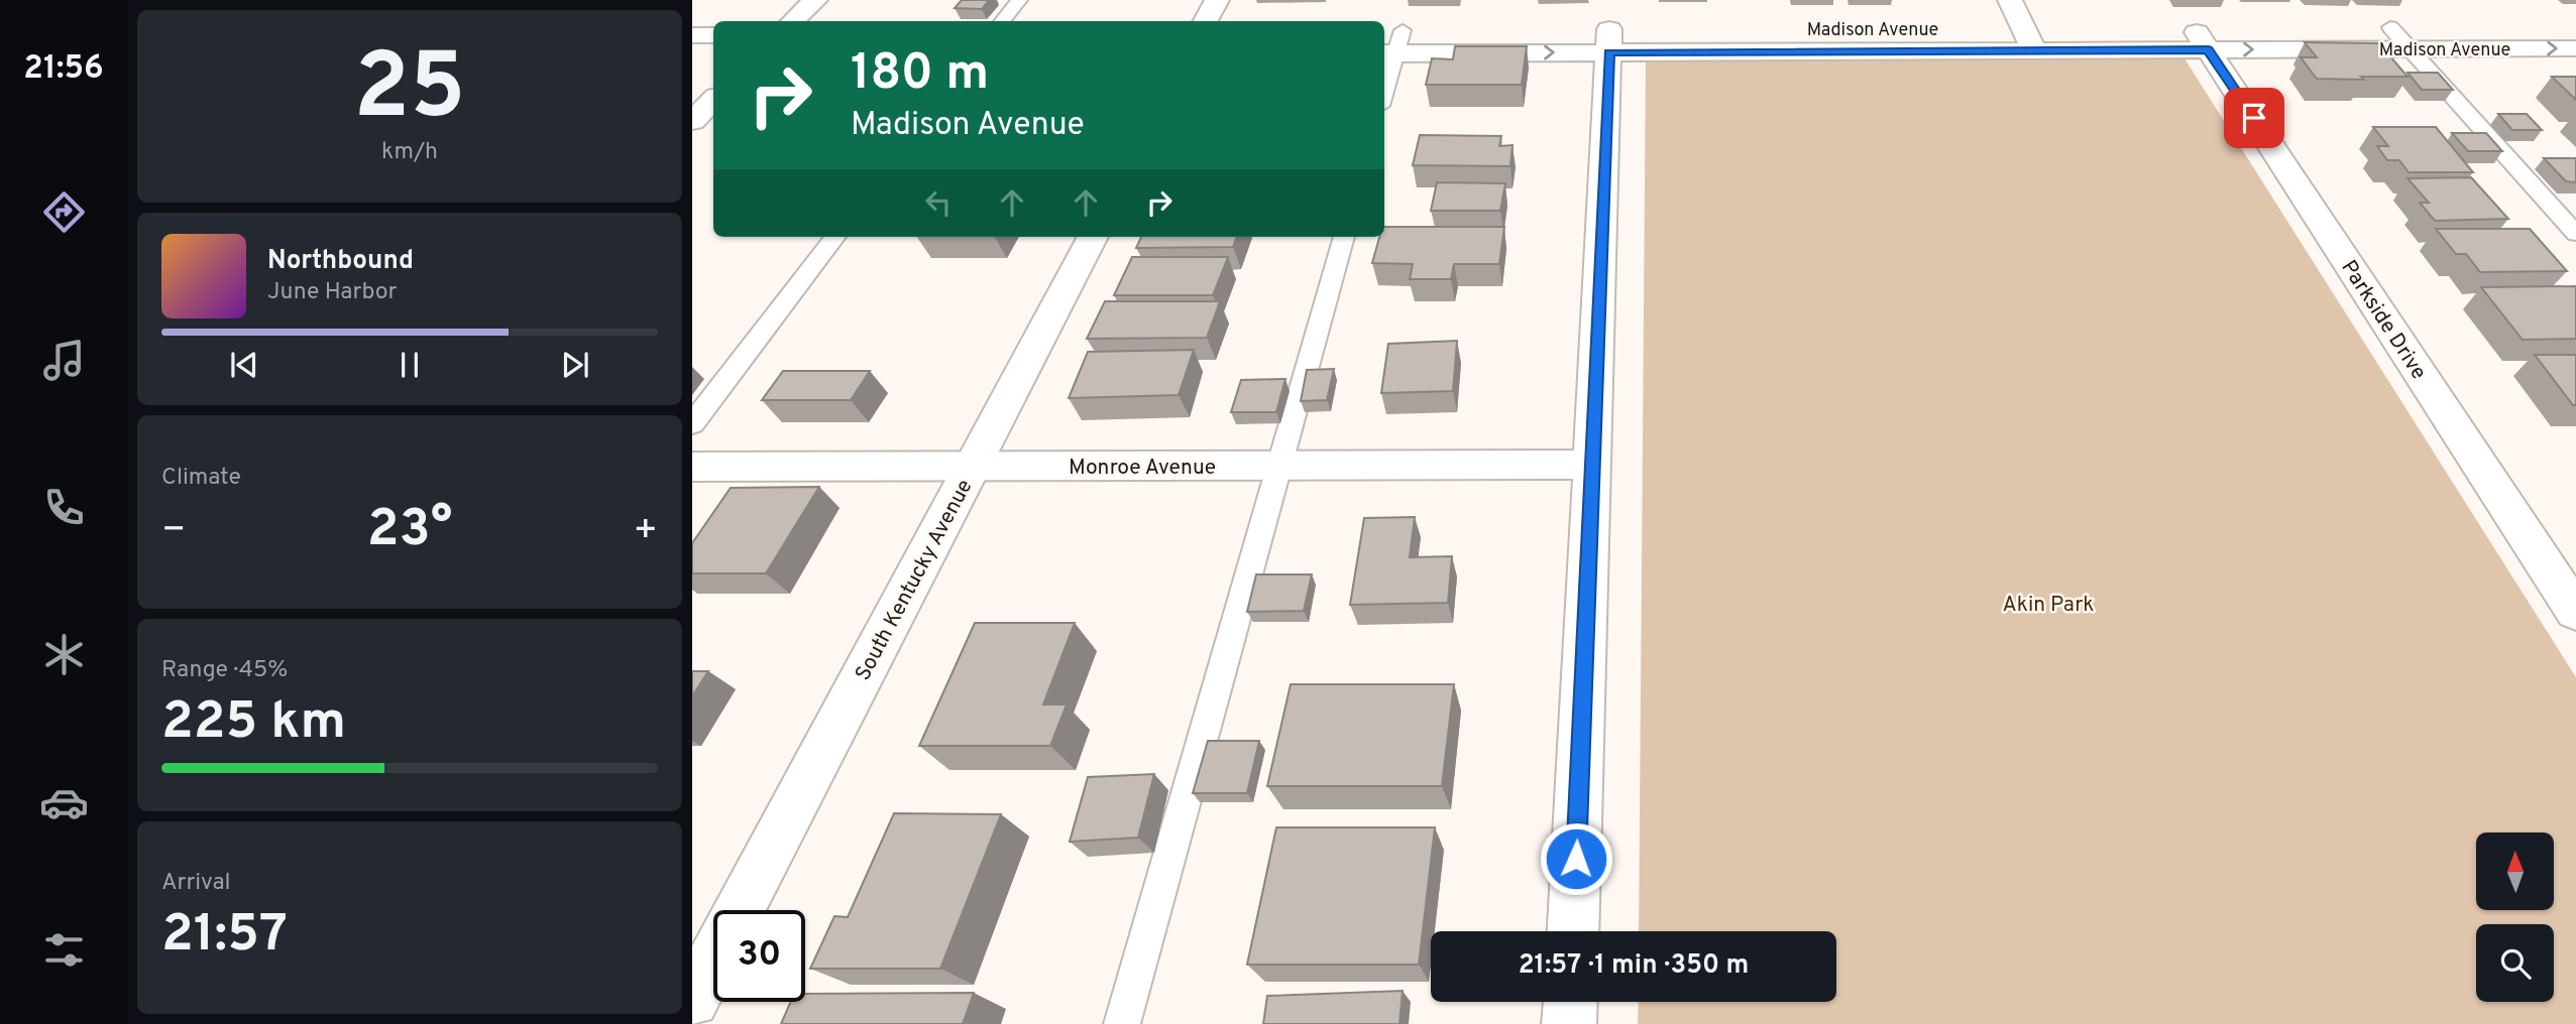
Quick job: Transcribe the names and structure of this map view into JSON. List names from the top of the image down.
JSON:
{
  "streets": {
    "street": [
      "Madison Avenue",
      "Parkside Drive",
      "Monroe Avenue",
      "South Kentucky Avenue"
    ]
  },
  "crossings": [
    ["Madison Avenue", "Parkside Drive"],
    ["Monroe Avenue", "South Kentucky Avenue"]
  ],
  "parks": ["Akin Park"],
  "north": "top",
  "page": {
    "tabs": "21:56",
    "tile": [
      ["25", "km/h"],
      "Climate",
      ["Range · 45%", "225 km"],
      ["Arrival", "21:57"]
    ],
    "turn": ["180 m", "Madison Avenue"],
    "song": ["Northbound", "June Harbor"],
    "heat": ["−", "23°", "+"],
    "limit": "30",
    "trip": "21:57 · 1 min · 350 m"
  }
}
